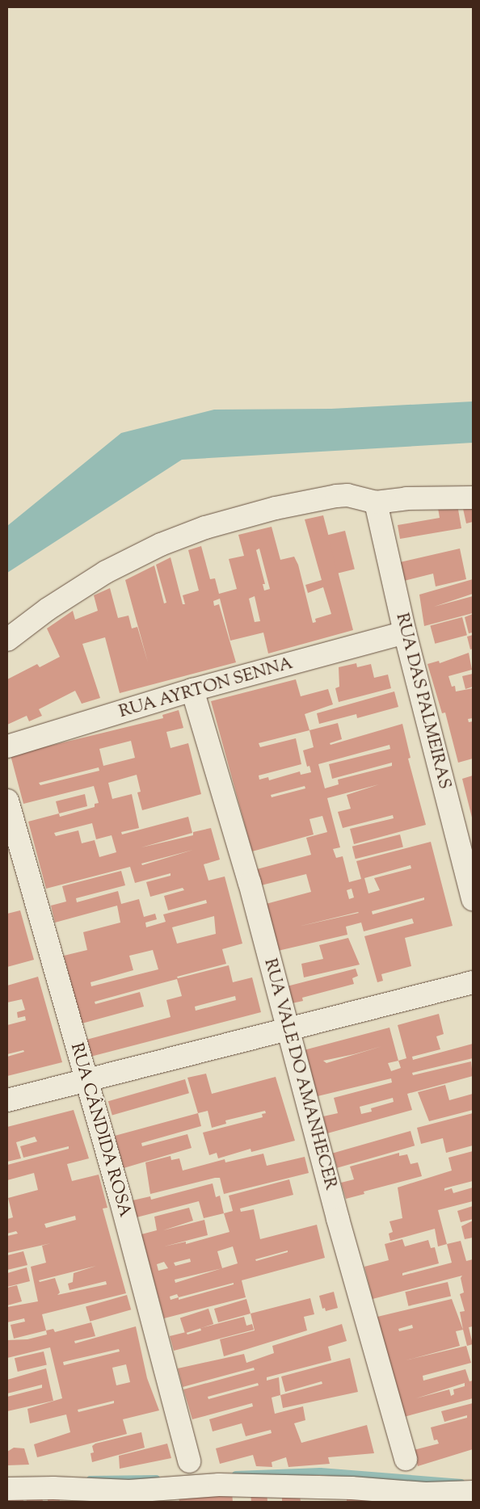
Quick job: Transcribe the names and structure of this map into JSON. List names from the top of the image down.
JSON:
{
  "streets": {
    "street": [
      "RUA AYRTON SENNA",
      "RUA DAS PALMEIRAS",
      "RUA VALE DO AMANHECER",
      "RUA CÂNDIDA ROSA"
    ]
  },
  "crossings": [
    ["RUA AYRTON SENNA", "RUA DAS PALMEIRAS"],
    ["RUA AYRTON SENNA", "RUA VALE DO AMANHECER"]
  ]
}
